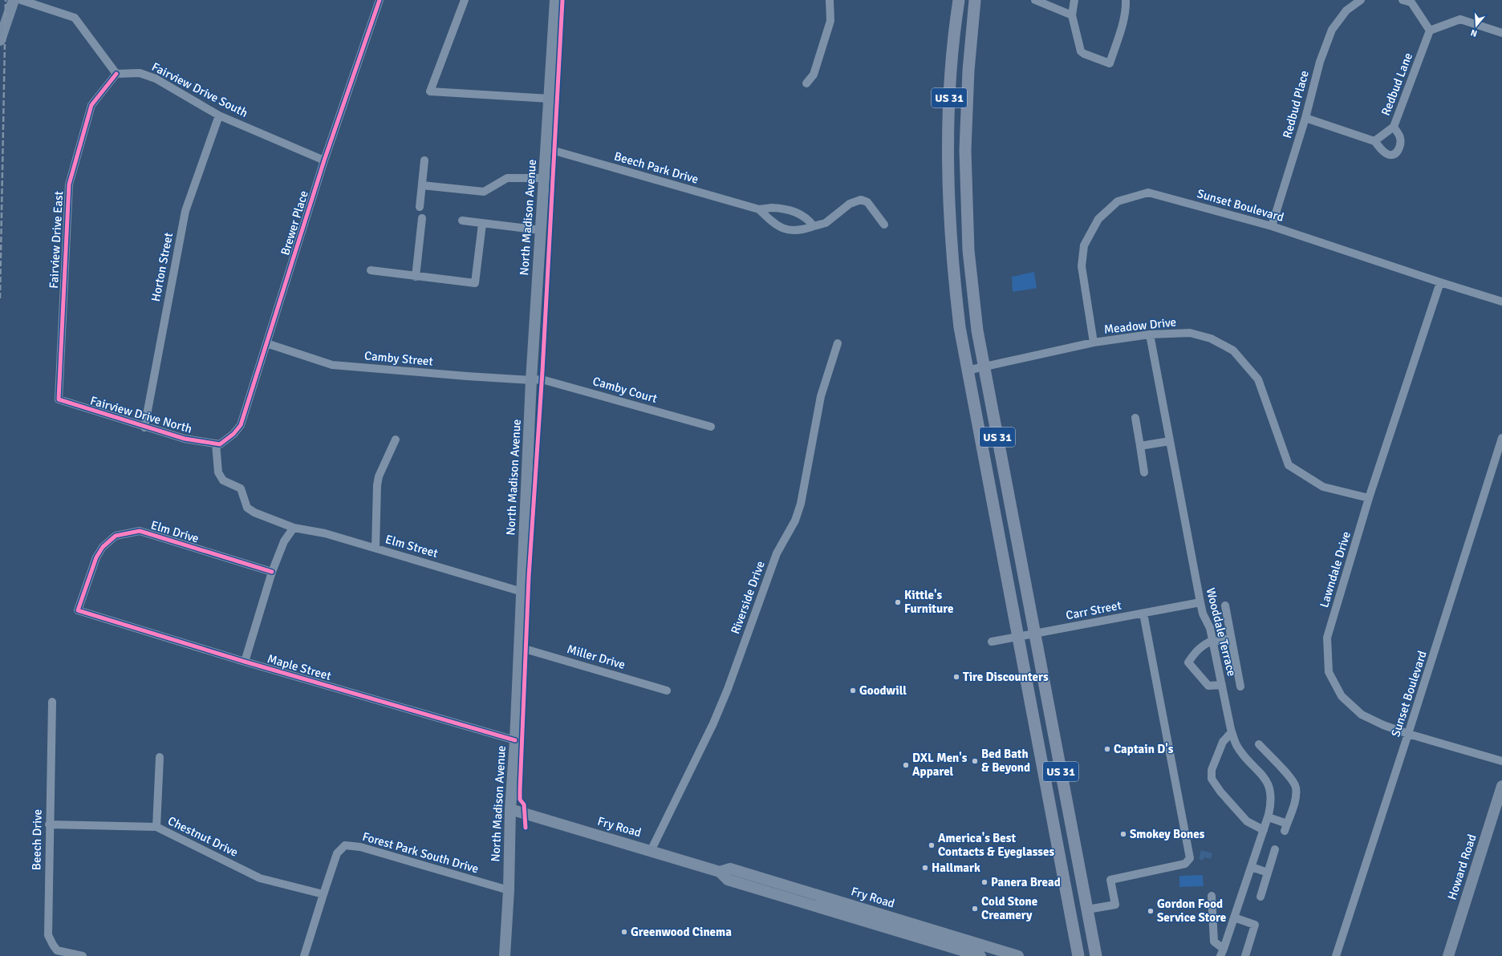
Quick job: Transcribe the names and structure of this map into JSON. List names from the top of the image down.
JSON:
{
  "streets": {
    "main road": [
      "US 31",
      "North Madison Avenue",
      "Fry Road",
      "Howard Road"
    ],
    "street": [
      "Redbud Lane",
      "Fairview Drive South",
      "Redbud Place",
      "Beech Park Drive",
      "Sunset Boulevard",
      "Brewer Place",
      "Fairview Drive East",
      "Horton Street",
      "Meadow Drive",
      "Camby Street",
      "Camby Court",
      "Fairview Drive North",
      "Elm Drive",
      "Elm Street",
      "Lawndale Drive",
      "Riverside Drive",
      "Carr Street",
      "Wooddale Terrace",
      "Miller Drive",
      "Maple Street",
      "Chestnut Drive",
      "Beech Drive",
      "Forest Park South Drive"
    ]
  },
  "crossings": [
    ["Fairview Drive South", "Brewer Place"],
    ["Fairview Drive South", "Fairview Drive East"],
    ["Fairview Drive South", "Horton Street"],
    ["US 31", "Meadow Drive"],
    ["US 31", "Carr Street"],
    ["Redbud Place", "Sunset Boulevard"],
    ["Beech Park Drive", "North Madison Avenue"],
    ["Sunset Boulevard", "Meadow Drive"],
    ["Sunset Boulevard", "Lawndale Drive"],
    ["North Madison Avenue", "Camby Street"],
    ["North Madison Avenue", "Camby Court"],
    ["North Madison Avenue", "Elm Street"],
    ["North Madison Avenue", "Miller Drive"],
    ["North Madison Avenue", "Maple Street"],
    ["North Madison Avenue", "Fry Road"],
    ["North Madison Avenue", "Forest Park South Drive"],
    ["Brewer Place", "Camby Street"],
    ["Brewer Place", "Fairview Drive North"],
    ["Brewer Place", "Elm Street"],
    ["Fairview Drive East", "Fairview Drive North"],
    ["Horton Street", "Fairview Drive North"],
    ["Meadow Drive", "Lawndale Drive"],
    ["Meadow Drive", "Wooddale Terrace"],
    ["Camby Street", "Camby Court"],
    ["Fairview Drive North", "Elm Street"],
    ["Elm Drive", "Maple Street"],
    ["Riverside Drive", "Fry Road"],
    ["Carr Street", "Wooddale Terrace"],
    ["Chestnut Drive", "Beech Drive"],
    ["Chestnut Drive", "Forest Park South Drive"]
  ],
  "places": [
    "Kittle's Furniture",
    "Tire Discounters",
    "Goodwill",
    "Captain D's",
    "Bed Bath & Beyond",
    "DXL Men's Apparel",
    "Smokey Bones",
    "America's Best Contacts & Eyeglasses",
    "Hallmark",
    "Panera Bread",
    "Cold Stone Creamery",
    "Gordon Food Service Store",
    "Greenwood Cinema"
  ],
  "north": "bottom"
}
